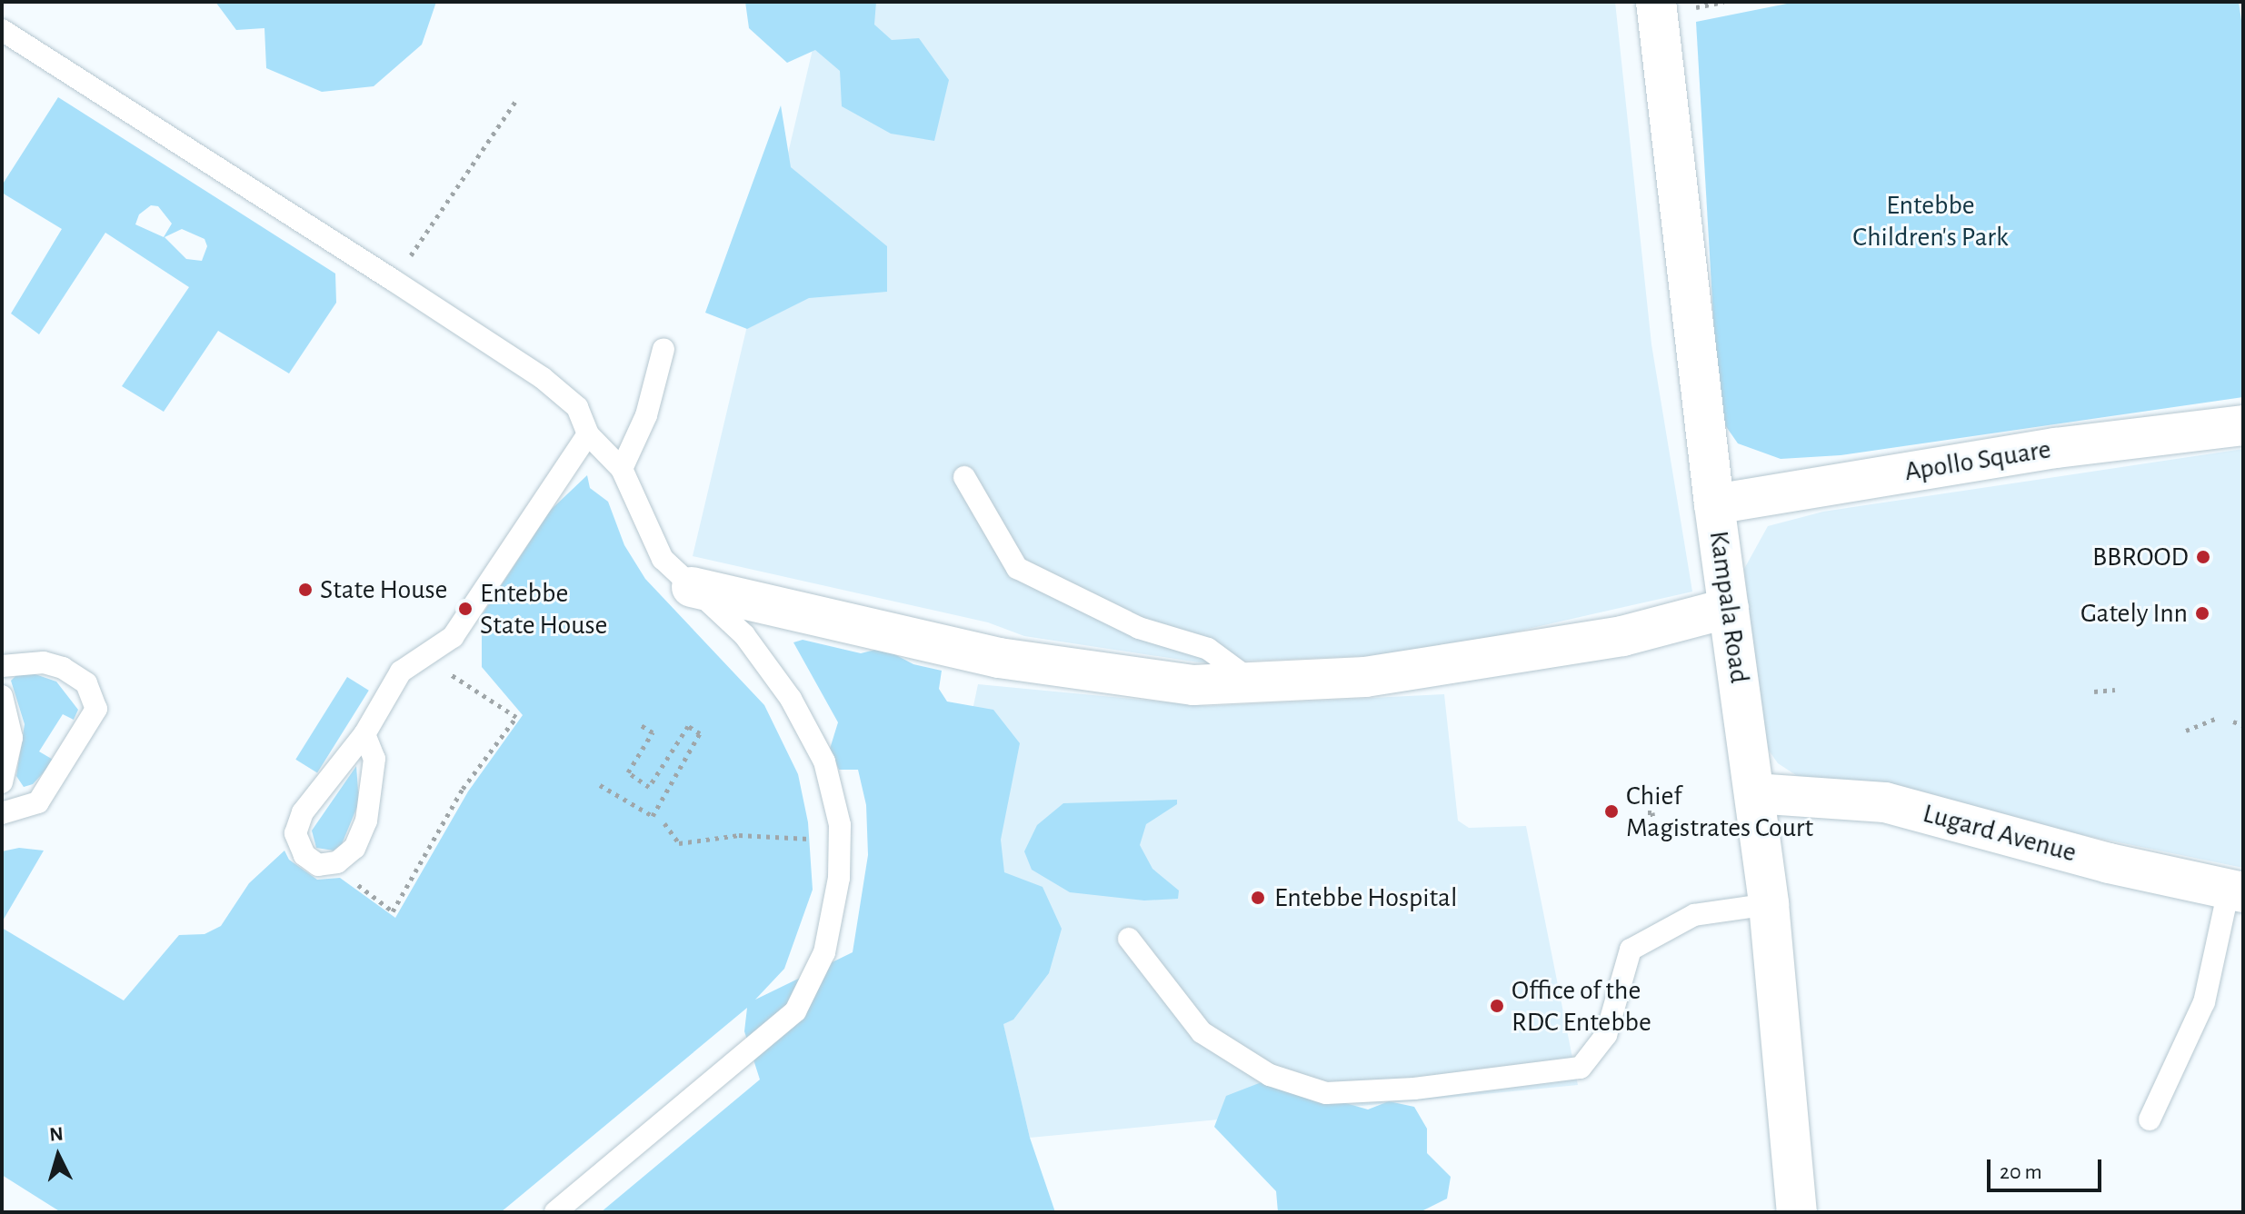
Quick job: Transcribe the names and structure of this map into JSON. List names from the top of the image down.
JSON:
{
  "streets": {
    "street": ["Apollo Square", "Kampala Road", "Lugard Avenue"]
  },
  "crossings": [
    ["Apollo Square", "Kampala Road"],
    ["Kampala Road", "Lugard Avenue"]
  ],
  "parks": ["Entebbe Children's Park"],
  "places": [
    "BBROOD",
    "State House",
    "Entebbe State House",
    "Gately Inn",
    "Chief Magistrates Court",
    "Entebbe Hospital",
    "Office of the RDC Entebbe"
  ],
  "scale_bar": "20 m",
  "north": "top"
}
